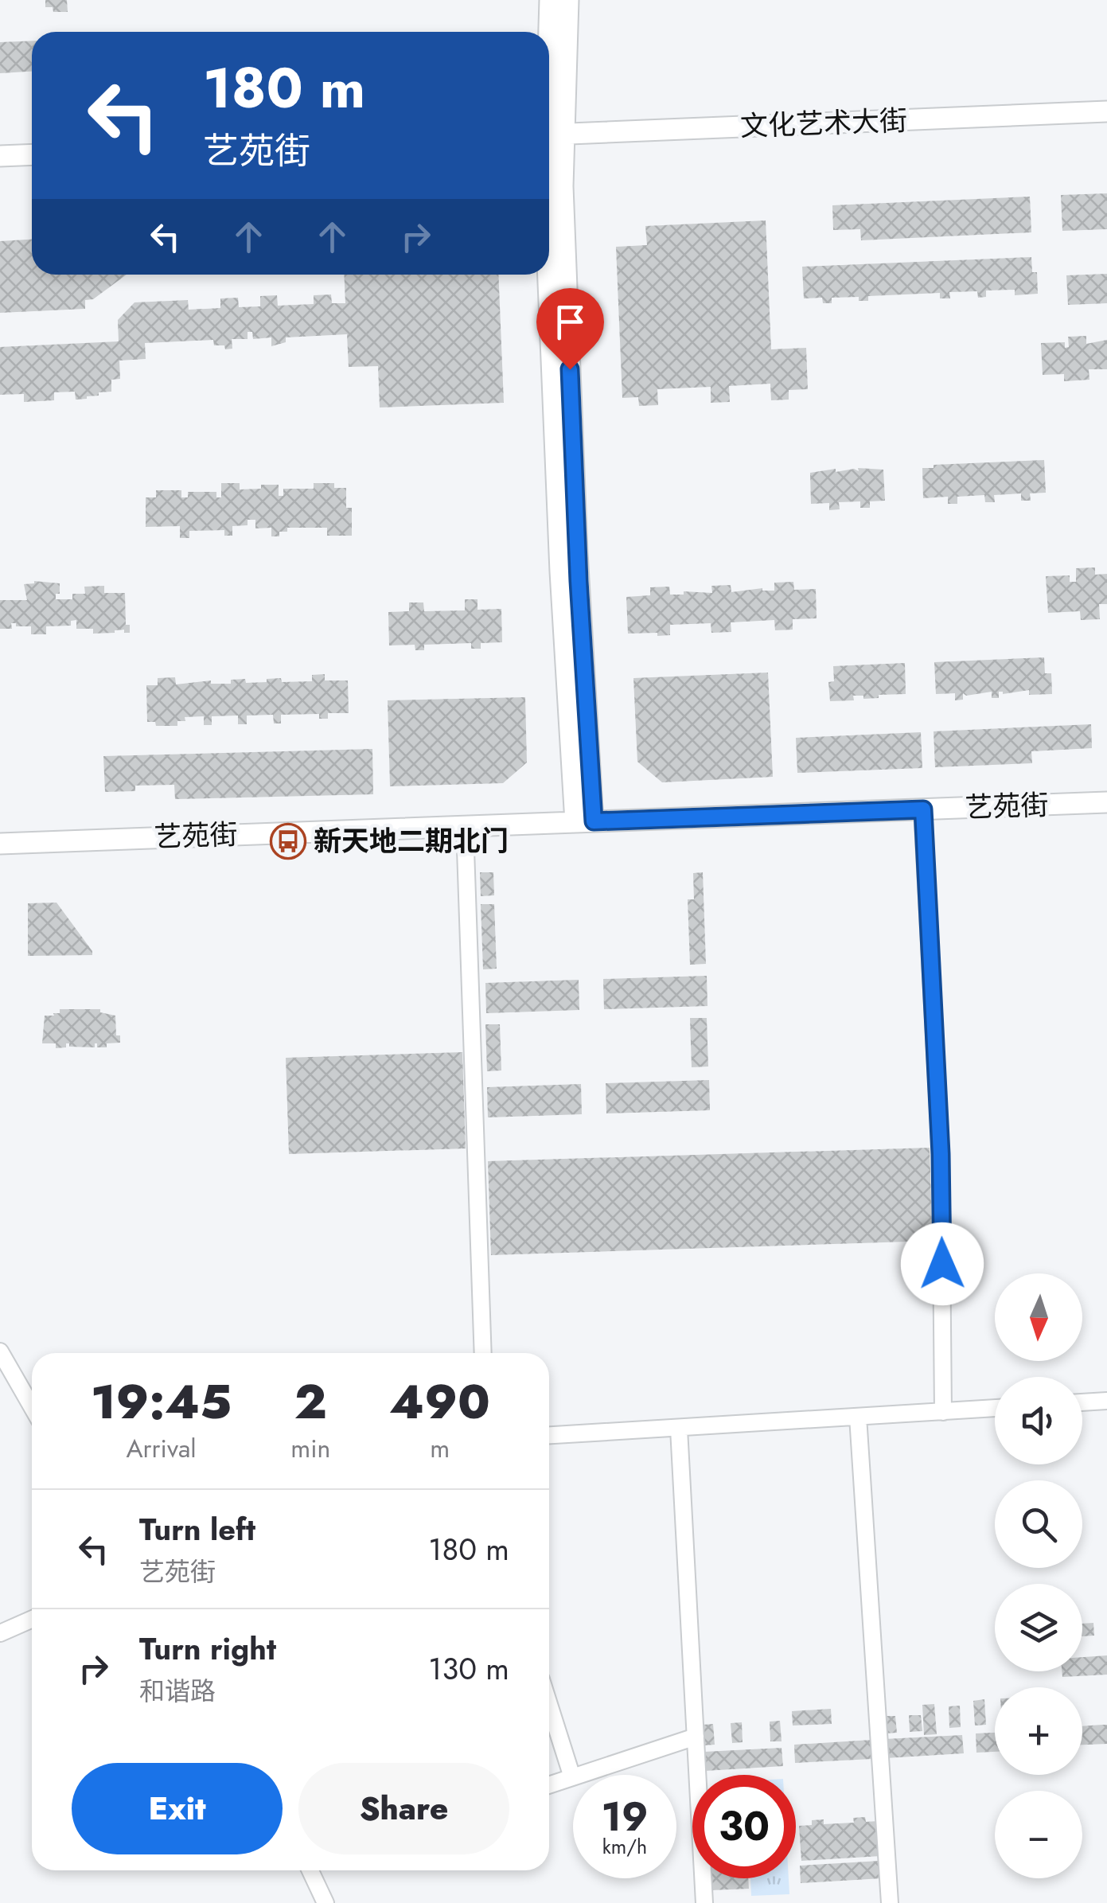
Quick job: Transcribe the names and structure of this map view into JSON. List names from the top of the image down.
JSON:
{
  "streets": {
    "street": ["文化艺术大街", "艺苑街"]
  },
  "places": {
    "bus stop": ["新天地二期北门"]
  },
  "north": "bottom",
  "page": {
    "turn": ["180 m", "艺苑街"],
    "map_buttons": ["+", "−"],
    "eta": [
      "19:45",
      "Arrival",
      "2",
      "min",
      "490",
      "m"
    ],
    "list": [
      {
        "name": "Turn left",
        "note": "艺苑街",
        "value": "180 m"
      },
      {
        "name": "Turn right",
        "note": "和谐路",
        "value": "130 m"
      }
    ],
    "buttons": ["Exit", "Share"],
    "speed": "19 km/h",
    "limit": "30"
  }
}
